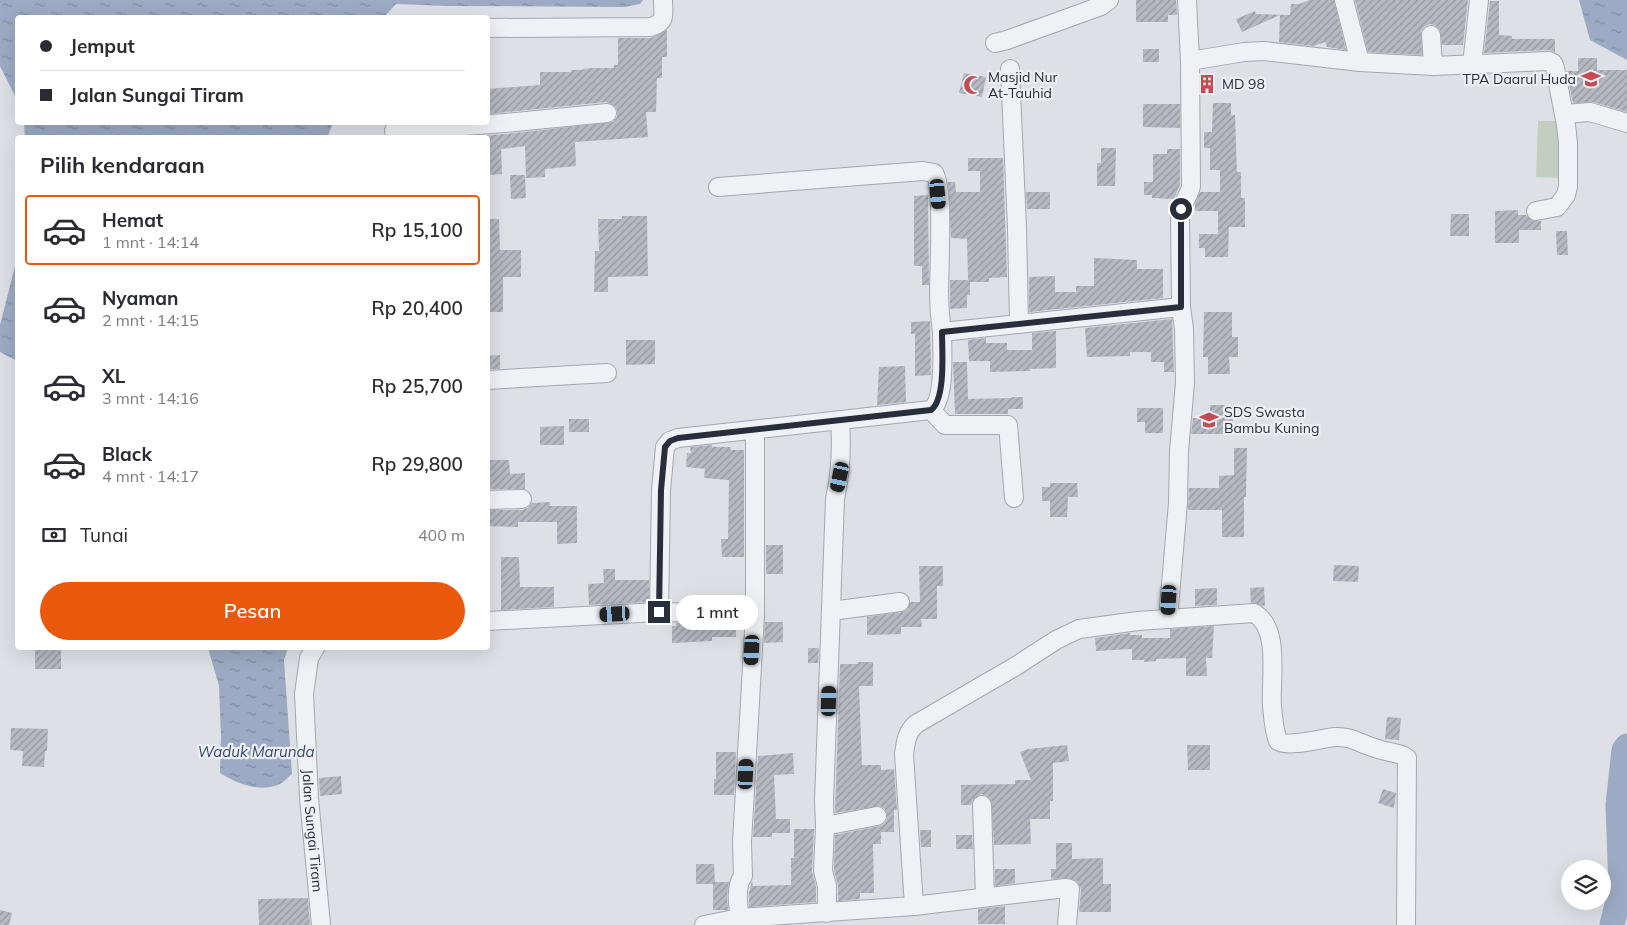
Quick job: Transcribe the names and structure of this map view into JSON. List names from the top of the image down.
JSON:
{
  "streets": {
    "street": ["Jalan Sungai Tiram"]
  },
  "water": ["Waduk Marunda"],
  "places": {
    "school or university": ["TPA Daarul Huda", "SDS Swasta Bambu Kuning"],
    "building": ["MD 98"],
    "mosque": ["Masjid Nur At-Tauhid"]
  },
  "page": {
    "banner": ["Jemput", "Jalan Sungai Tiram"],
    "heading": "Pilih kendaraan",
    "list": [
      {
        "name": "Hemat",
        "note": "1 mnt · 14:14",
        "value": "Rp 15,100"
      },
      {
        "name": "Nyaman",
        "note": "2 mnt · 14:15",
        "value": "Rp 20,400"
      },
      {
        "name": "XL",
        "note": "3 mnt · 14:16",
        "value": "Rp 25,700"
      },
      {
        "name": "Black",
        "note": "4 mnt · 14:17",
        "value": "Rp 29,800"
      }
    ],
    "pay": ["Tunai", "400 m"],
    "buttons": "Pesan",
    "bubble": "1 mnt"
  }
}
